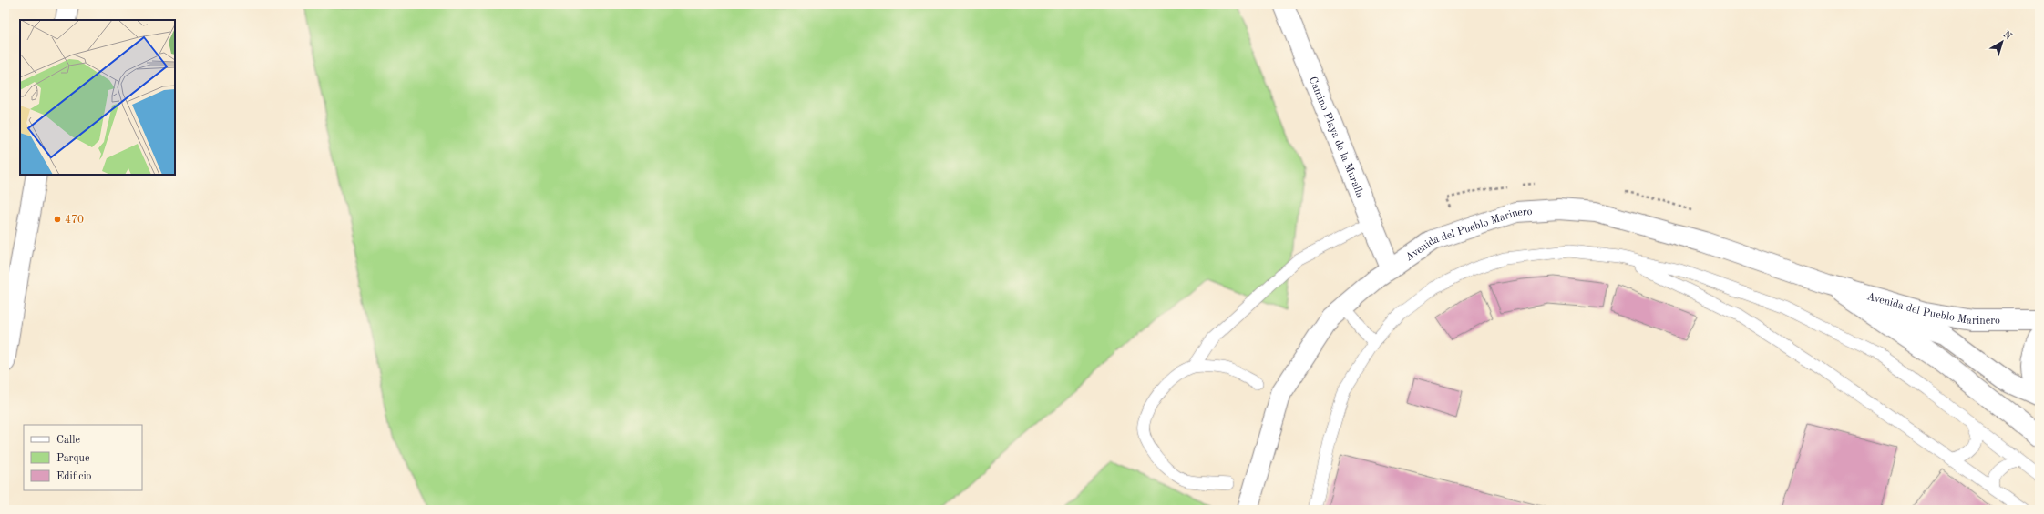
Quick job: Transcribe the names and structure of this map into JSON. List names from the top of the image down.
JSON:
{
  "streets": {
    "street": ["Camino Playa de la Muralla", "Avenida del Pueblo Marinero"]
  },
  "crossings": [
    ["Camino Playa de la Muralla", "Avenida del Pueblo Marinero"]
  ],
  "places": ["470"],
  "legend": ["Calle", "Parque", "Edificio"],
  "north": "top right"
}
